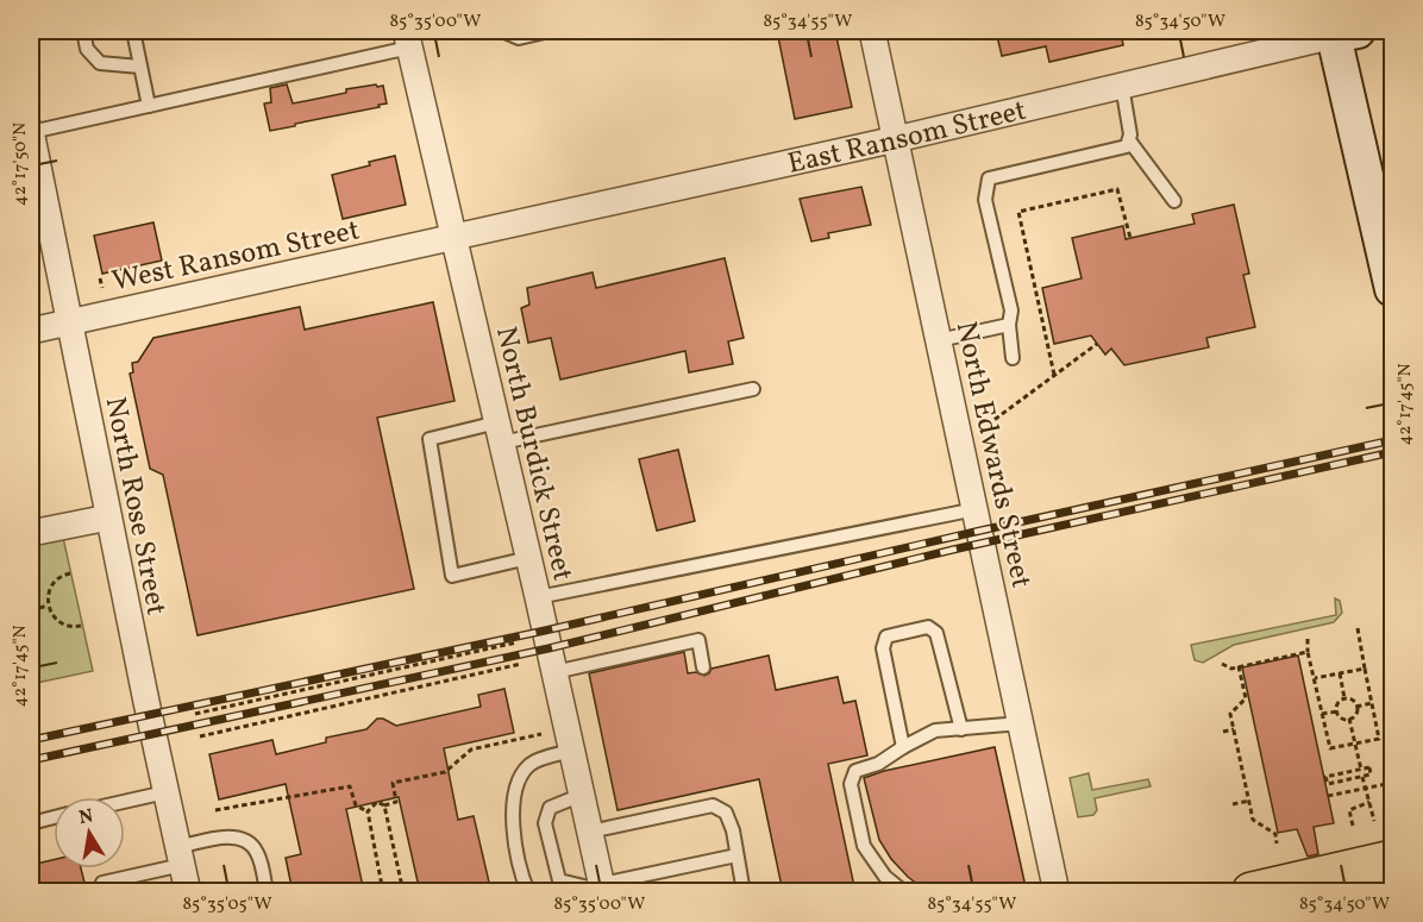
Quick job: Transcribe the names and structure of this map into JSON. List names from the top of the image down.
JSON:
{
  "streets": {
    "street": [
      "East Ransom Street",
      "West Ransom Street",
      "North Burdick Street",
      "North Edwards Street",
      "North Rose Street"
    ]
  },
  "crossings": [
    ["East Ransom Street", "West Ransom Street"],
    ["East Ransom Street", "North Burdick Street"],
    ["East Ransom Street", "North Edwards Street"],
    ["West Ransom Street", "North Burdick Street"],
    ["West Ransom Street", "North Rose Street"]
  ],
  "north": "top",
  "coordinates": [
    "85°35'00\"W",
    "85°34'55\"W",
    "85°34'50\"W",
    "42°17'50\"N",
    "42°17'45\"N",
    "85°35'05\"W"
  ]
}
